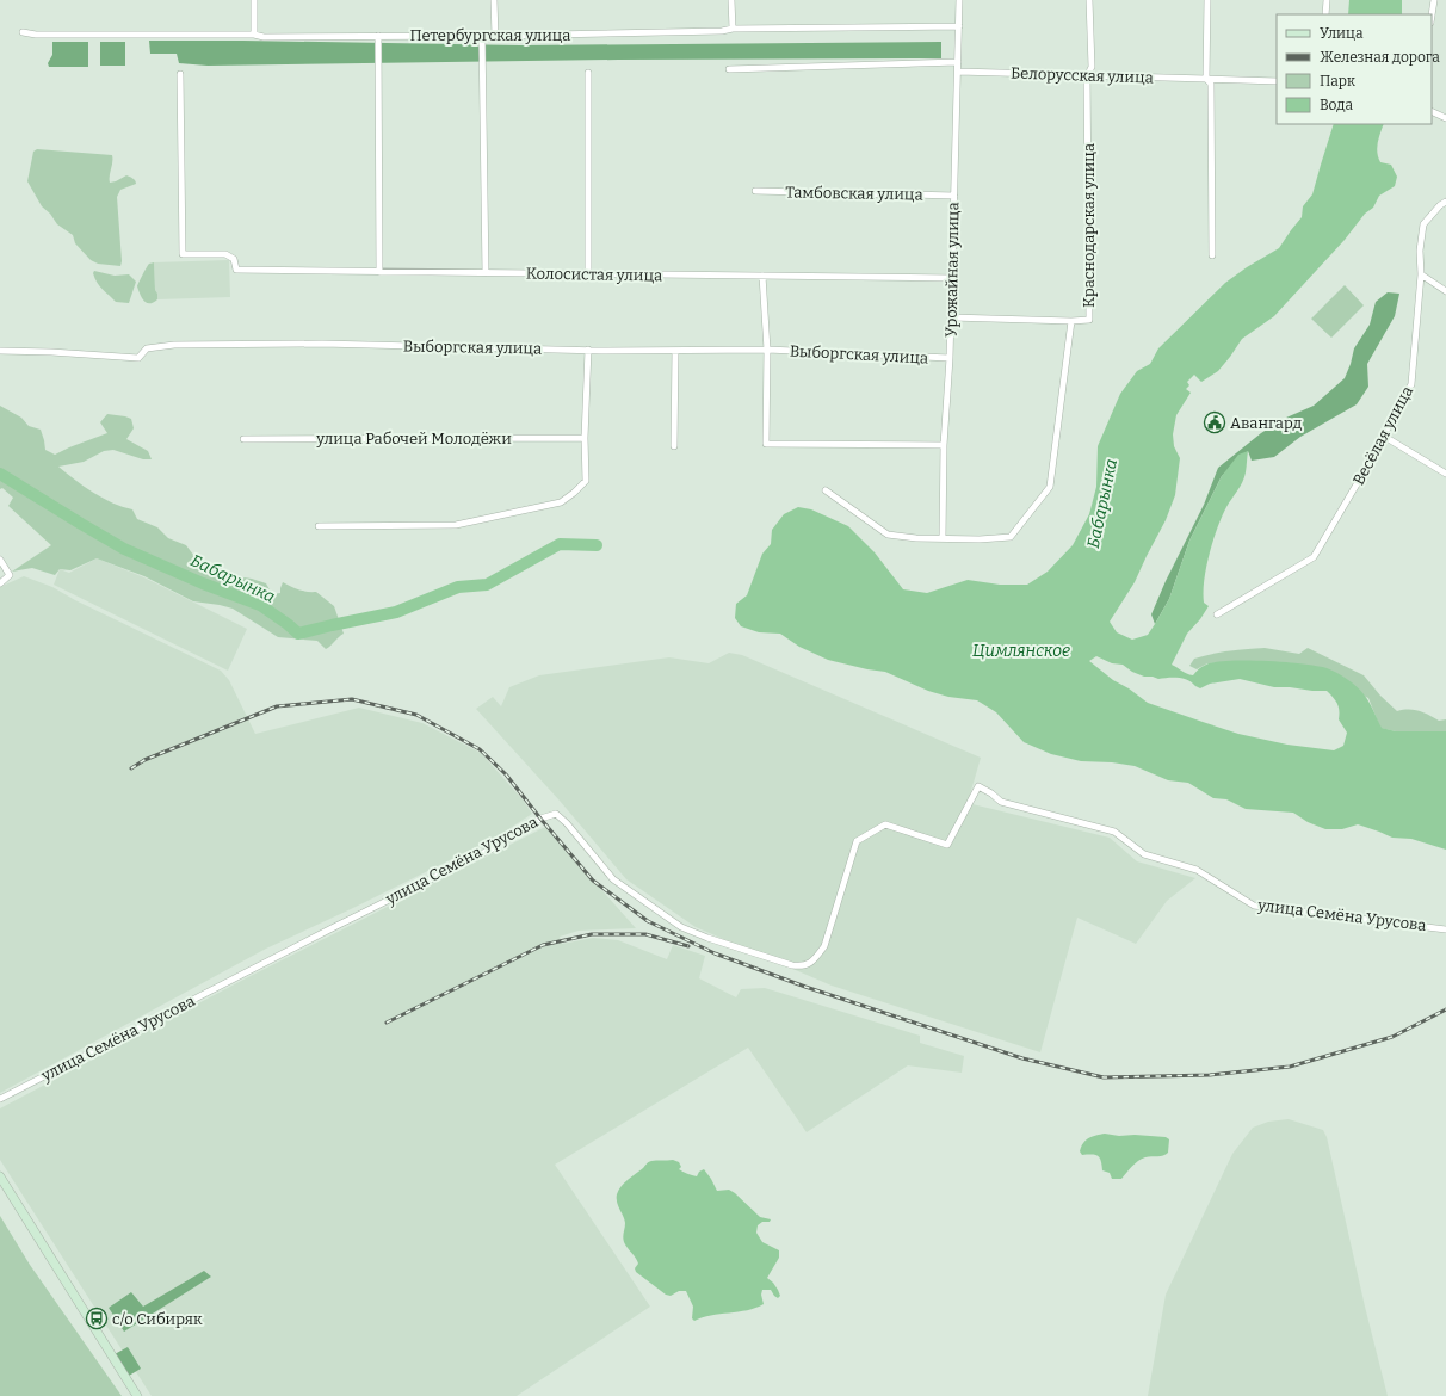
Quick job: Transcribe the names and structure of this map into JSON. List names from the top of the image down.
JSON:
{
  "streets": {
    "street": [
      "Петербургская улица",
      "Белорусская улица",
      "Тамбовская улица",
      "Краснодарская улица",
      "Урожайная улица",
      "Колосистая улица",
      "Выборгская улица",
      "Весёлая улица",
      "улица Рабочей Молодёжи",
      "улица Семёна Урусова"
    ]
  },
  "crossings": [
    ["Петербургская улица", "Урожайная улица"],
    ["Белорусская улица", "Краснодарская улица"],
    ["Белорусская улица", "Урожайная улица"],
    ["Тамбовская улица", "Урожайная улица"],
    ["Краснодарская улица", "Урожайная улица"],
    ["Урожайная улица", "Колосистая улица"],
    ["Урожайная улица", "Выборгская улица"]
  ],
  "water": ["Бабарынка", "Цимлянское"],
  "places": {
    "public building": ["Авангард"],
    "bus stop": ["с/о Сибиряк"]
  },
  "legend": [
    "Улица",
    "Железная дорога",
    "Парк",
    "Вода"
  ]
}
